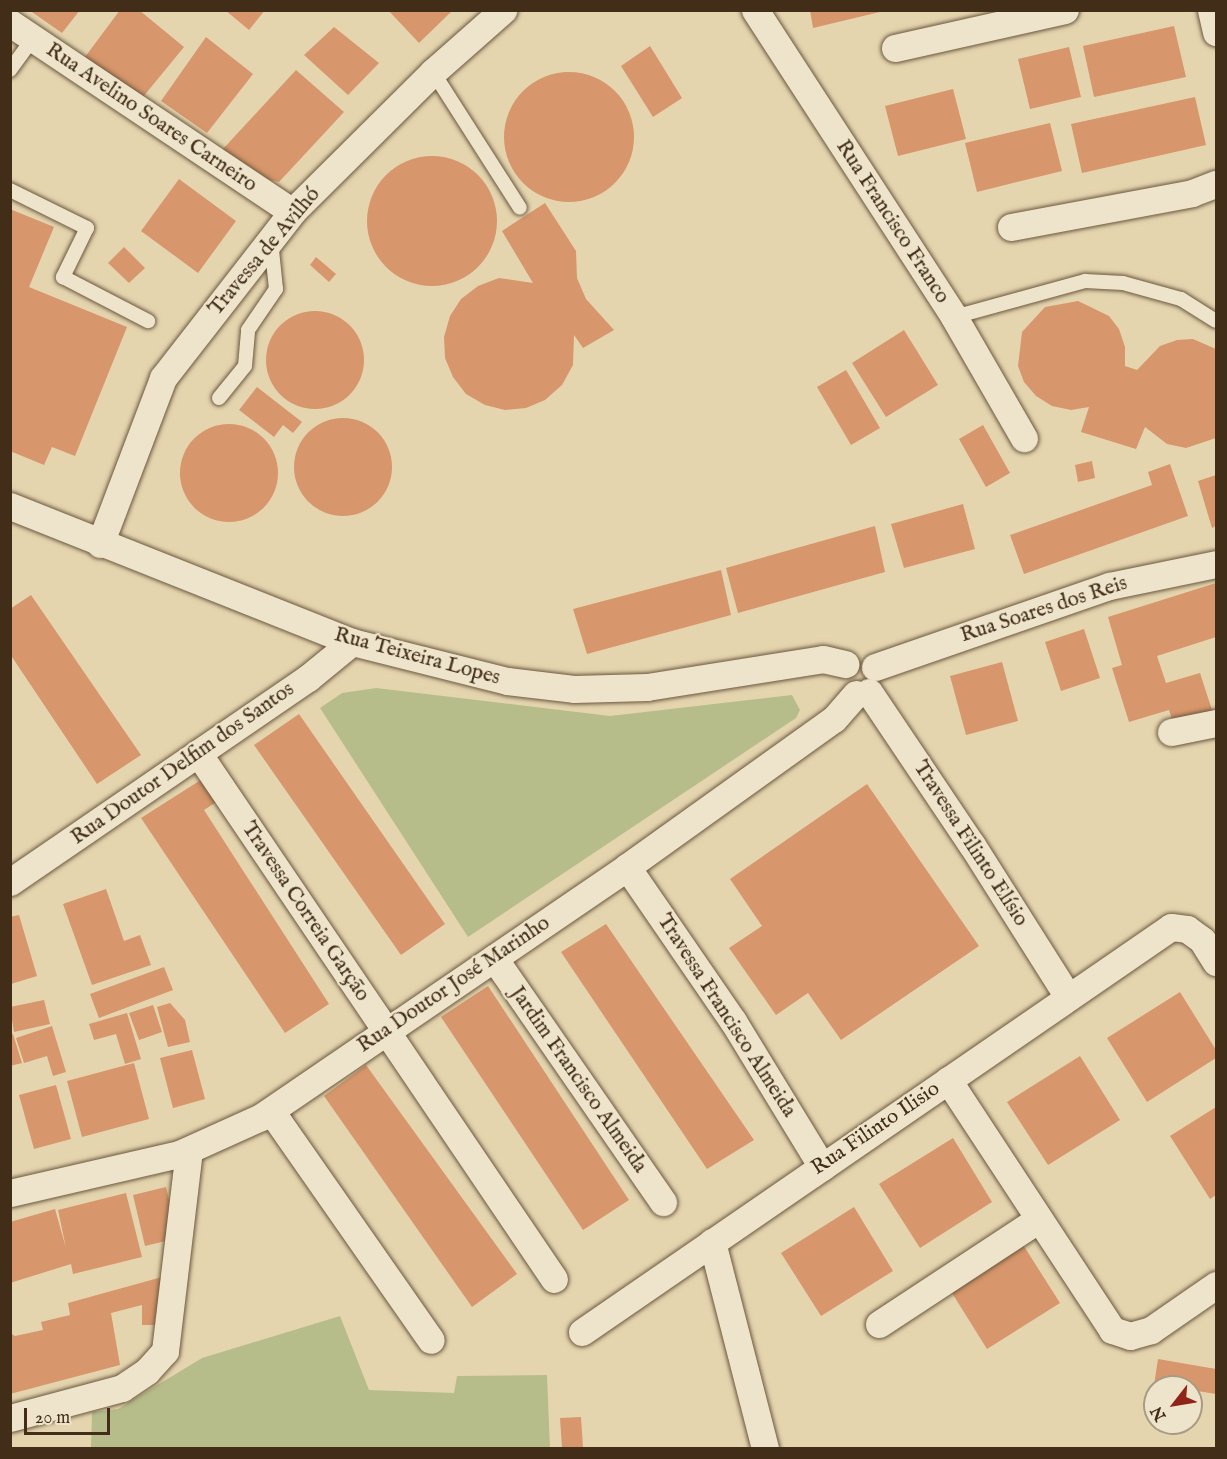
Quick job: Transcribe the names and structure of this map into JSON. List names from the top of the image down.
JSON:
{
  "streets": {
    "street": [
      "Rua Avelino Soares Carneiro",
      "Rua Francisco Franco",
      "Travessa de Avilhó",
      "Rua Soares dos Reis",
      "Rua Teixeira Lopes",
      "Rua Doutor Delfim dos Santos",
      "Travessa Filinto Elísio",
      "Travessa Correia Garção",
      "Rua Doutor José Marinho",
      "Travessa Francisco Almeida",
      "Jardim Francisco Almeida",
      "Rua Filinto Ilisio"
    ]
  },
  "crossings": [
    ["Rua Avelino Soares Carneiro", "Travessa de Avilhó"],
    ["Travessa de Avilhó", "Rua Teixeira Lopes"],
    ["Rua Soares dos Reis", "Rua Teixeira Lopes"],
    ["Rua Soares dos Reis", "Travessa Filinto Elísio"],
    ["Rua Soares dos Reis", "Rua Doutor José Marinho"],
    ["Rua Teixeira Lopes", "Rua Doutor Delfim dos Santos"],
    ["Rua Teixeira Lopes", "Travessa Filinto Elísio"],
    ["Rua Teixeira Lopes", "Rua Doutor José Marinho"],
    ["Rua Doutor Delfim dos Santos", "Travessa Correia Garção"],
    ["Travessa Filinto Elísio", "Rua Doutor José Marinho"],
    ["Travessa Filinto Elísio", "Rua Filinto Ilisio"],
    ["Travessa Correia Garção", "Rua Doutor José Marinho"],
    ["Rua Doutor José Marinho", "Travessa Francisco Almeida"],
    ["Rua Doutor José Marinho", "Jardim Francisco Almeida"],
    ["Travessa Francisco Almeida", "Rua Filinto Ilisio"]
  ],
  "scale_bar": "20 m",
  "north": "bottom left"
}
